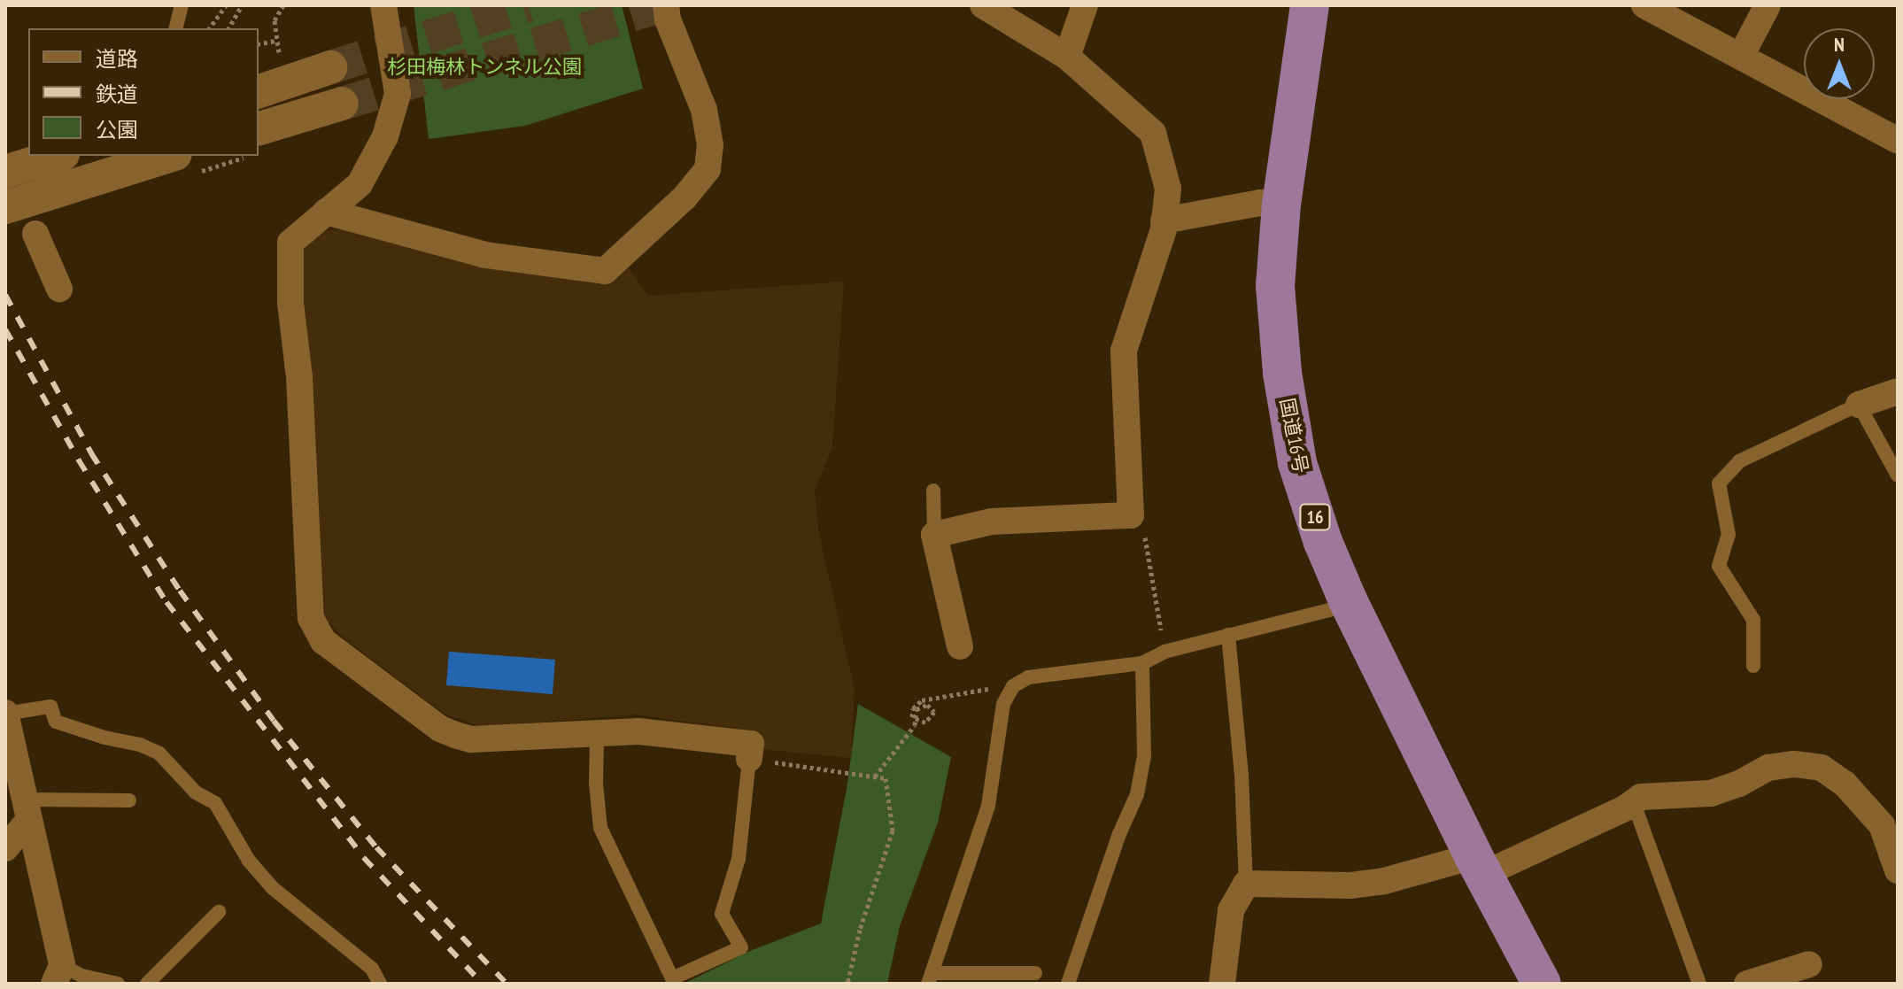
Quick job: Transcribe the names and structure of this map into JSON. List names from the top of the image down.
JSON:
{
  "streets": {
    "highway": ["国道16号", "16"]
  },
  "parks": ["杉田梅林トンネル公園"],
  "legend": ["道路", "鉄道", "公園"],
  "north": "top"
}
